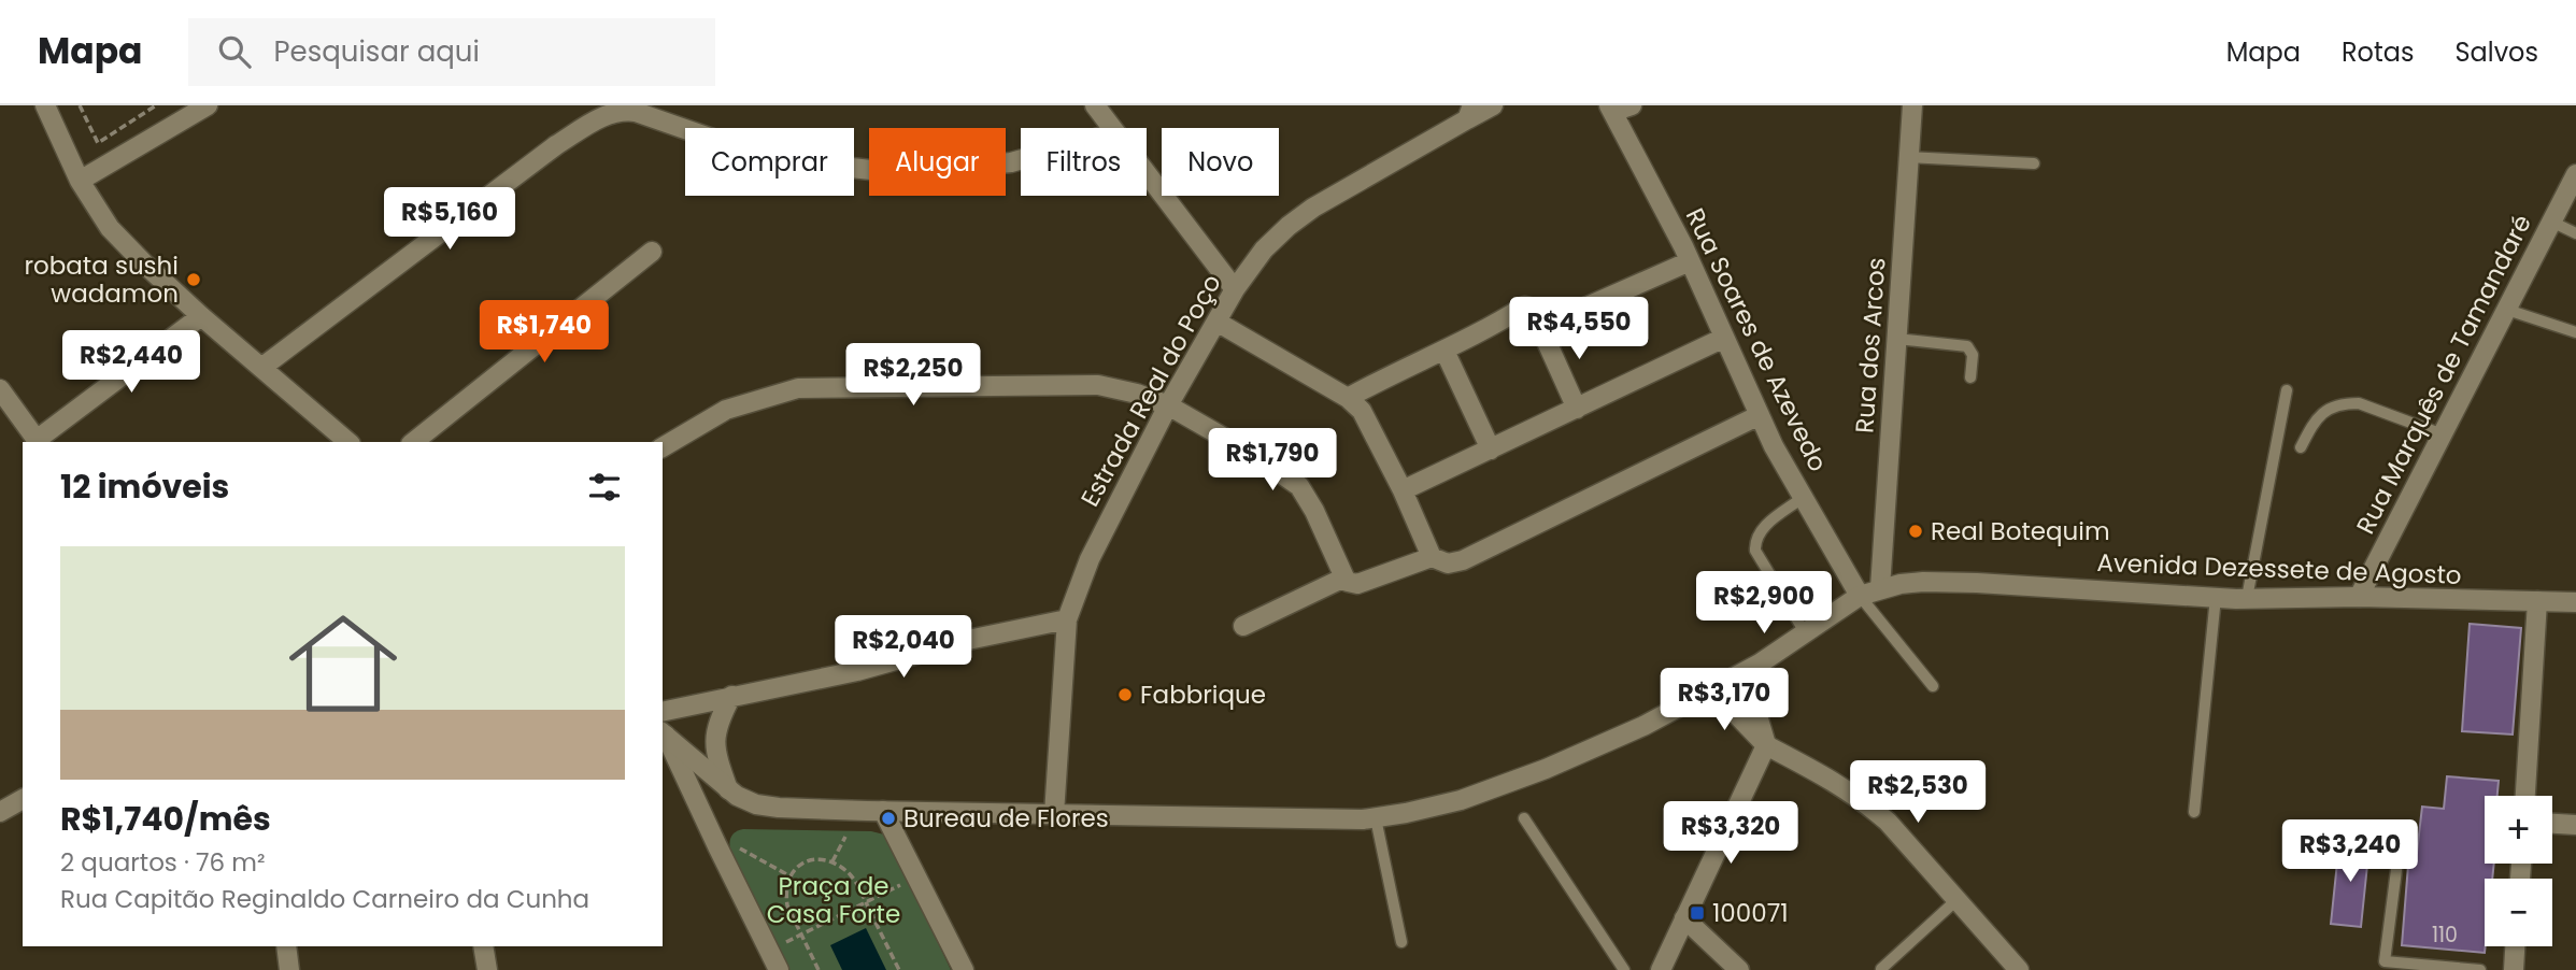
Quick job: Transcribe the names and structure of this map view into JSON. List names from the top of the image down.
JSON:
{
  "streets": {
    "street": [
      "Rua Soares de Azevedo",
      "Rua dos Arcos",
      "Rua Marquês de Tamandaré",
      "Estrada Real do Poço",
      "Avenida Dezessete de Agosto"
    ]
  },
  "crossings": [
    ["Rua Soares de Azevedo", "Avenida Dezessete de Agosto"],
    ["Rua dos Arcos", "Avenida Dezessete de Agosto"],
    ["Rua Marquês de Tamandaré", "Avenida Dezessete de Agosto"],
    ["Estrada Real do Poço", "Avenida Dezessete de Agosto"]
  ],
  "parks": ["Praça de Casa Forte"],
  "places": {
    "other": [
      "robata sushi wadamon",
      "Real Botequim",
      "Fabbrique",
      "Bureau de Flores"
    ],
    "transit": ["100071"]
  },
  "house_numbers": ["110"],
  "page": {
    "header": "Mapa",
    "search": "Pesquisar aqui",
    "nav": ["Mapa", "Rotas", "Salvos"],
    "chip": [
      "Comprar",
      "Alugar",
      "Filtros",
      "Novo"
    ],
    "price": [
      "R$5,160",
      "R$4,550",
      "R$1,740",
      "R$2,440",
      "R$2,250",
      "R$1,790",
      "R$2,900",
      "R$2,040",
      "R$3,170",
      "R$2,530",
      "R$3,320",
      "R$3,240"
    ],
    "heading": "12 imóveis",
    "list": [
      {
        "name": "R$1,740/mês",
        "note": "2 quartos · 76 m² · Rua Capitão Reginaldo Carneiro da Cunha"
      }
    ],
    "map_buttons": ["+", "−"]
  }
}
